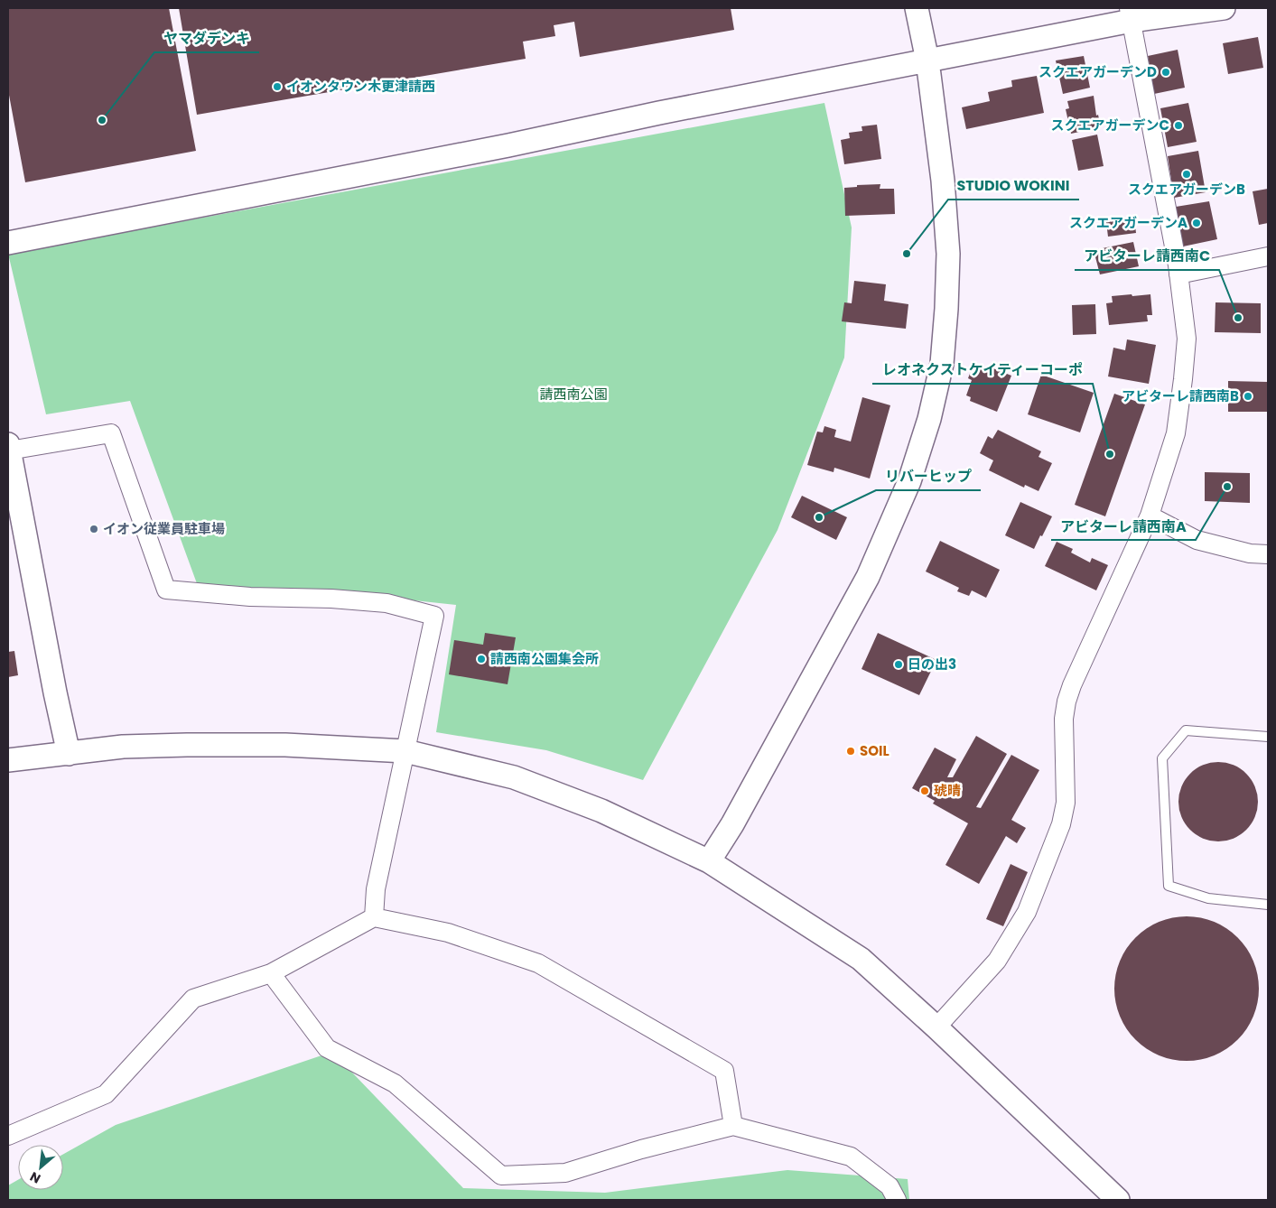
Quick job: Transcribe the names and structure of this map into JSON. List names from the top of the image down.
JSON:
{
  "parks": ["請西南公園"],
  "places": [
    "スクエアガーデンD",
    "イオンタウン木更津請西",
    "ヤマダデンキ",
    "スクエアガーデンC",
    "スクエアガーデンB",
    "スクエアガーデンA",
    "STUDIO WOKINI",
    "アビターレ請西南C",
    "アビターレ請西南B",
    "レオネクストケイティーコーポ",
    "アビターレ請西南A",
    "リバーヒップ",
    "イオン従業員駐車場",
    "請西南公園集会所",
    "日の出3",
    "SOIL",
    "琥晴"
  ],
  "north": "bottom left"
}
